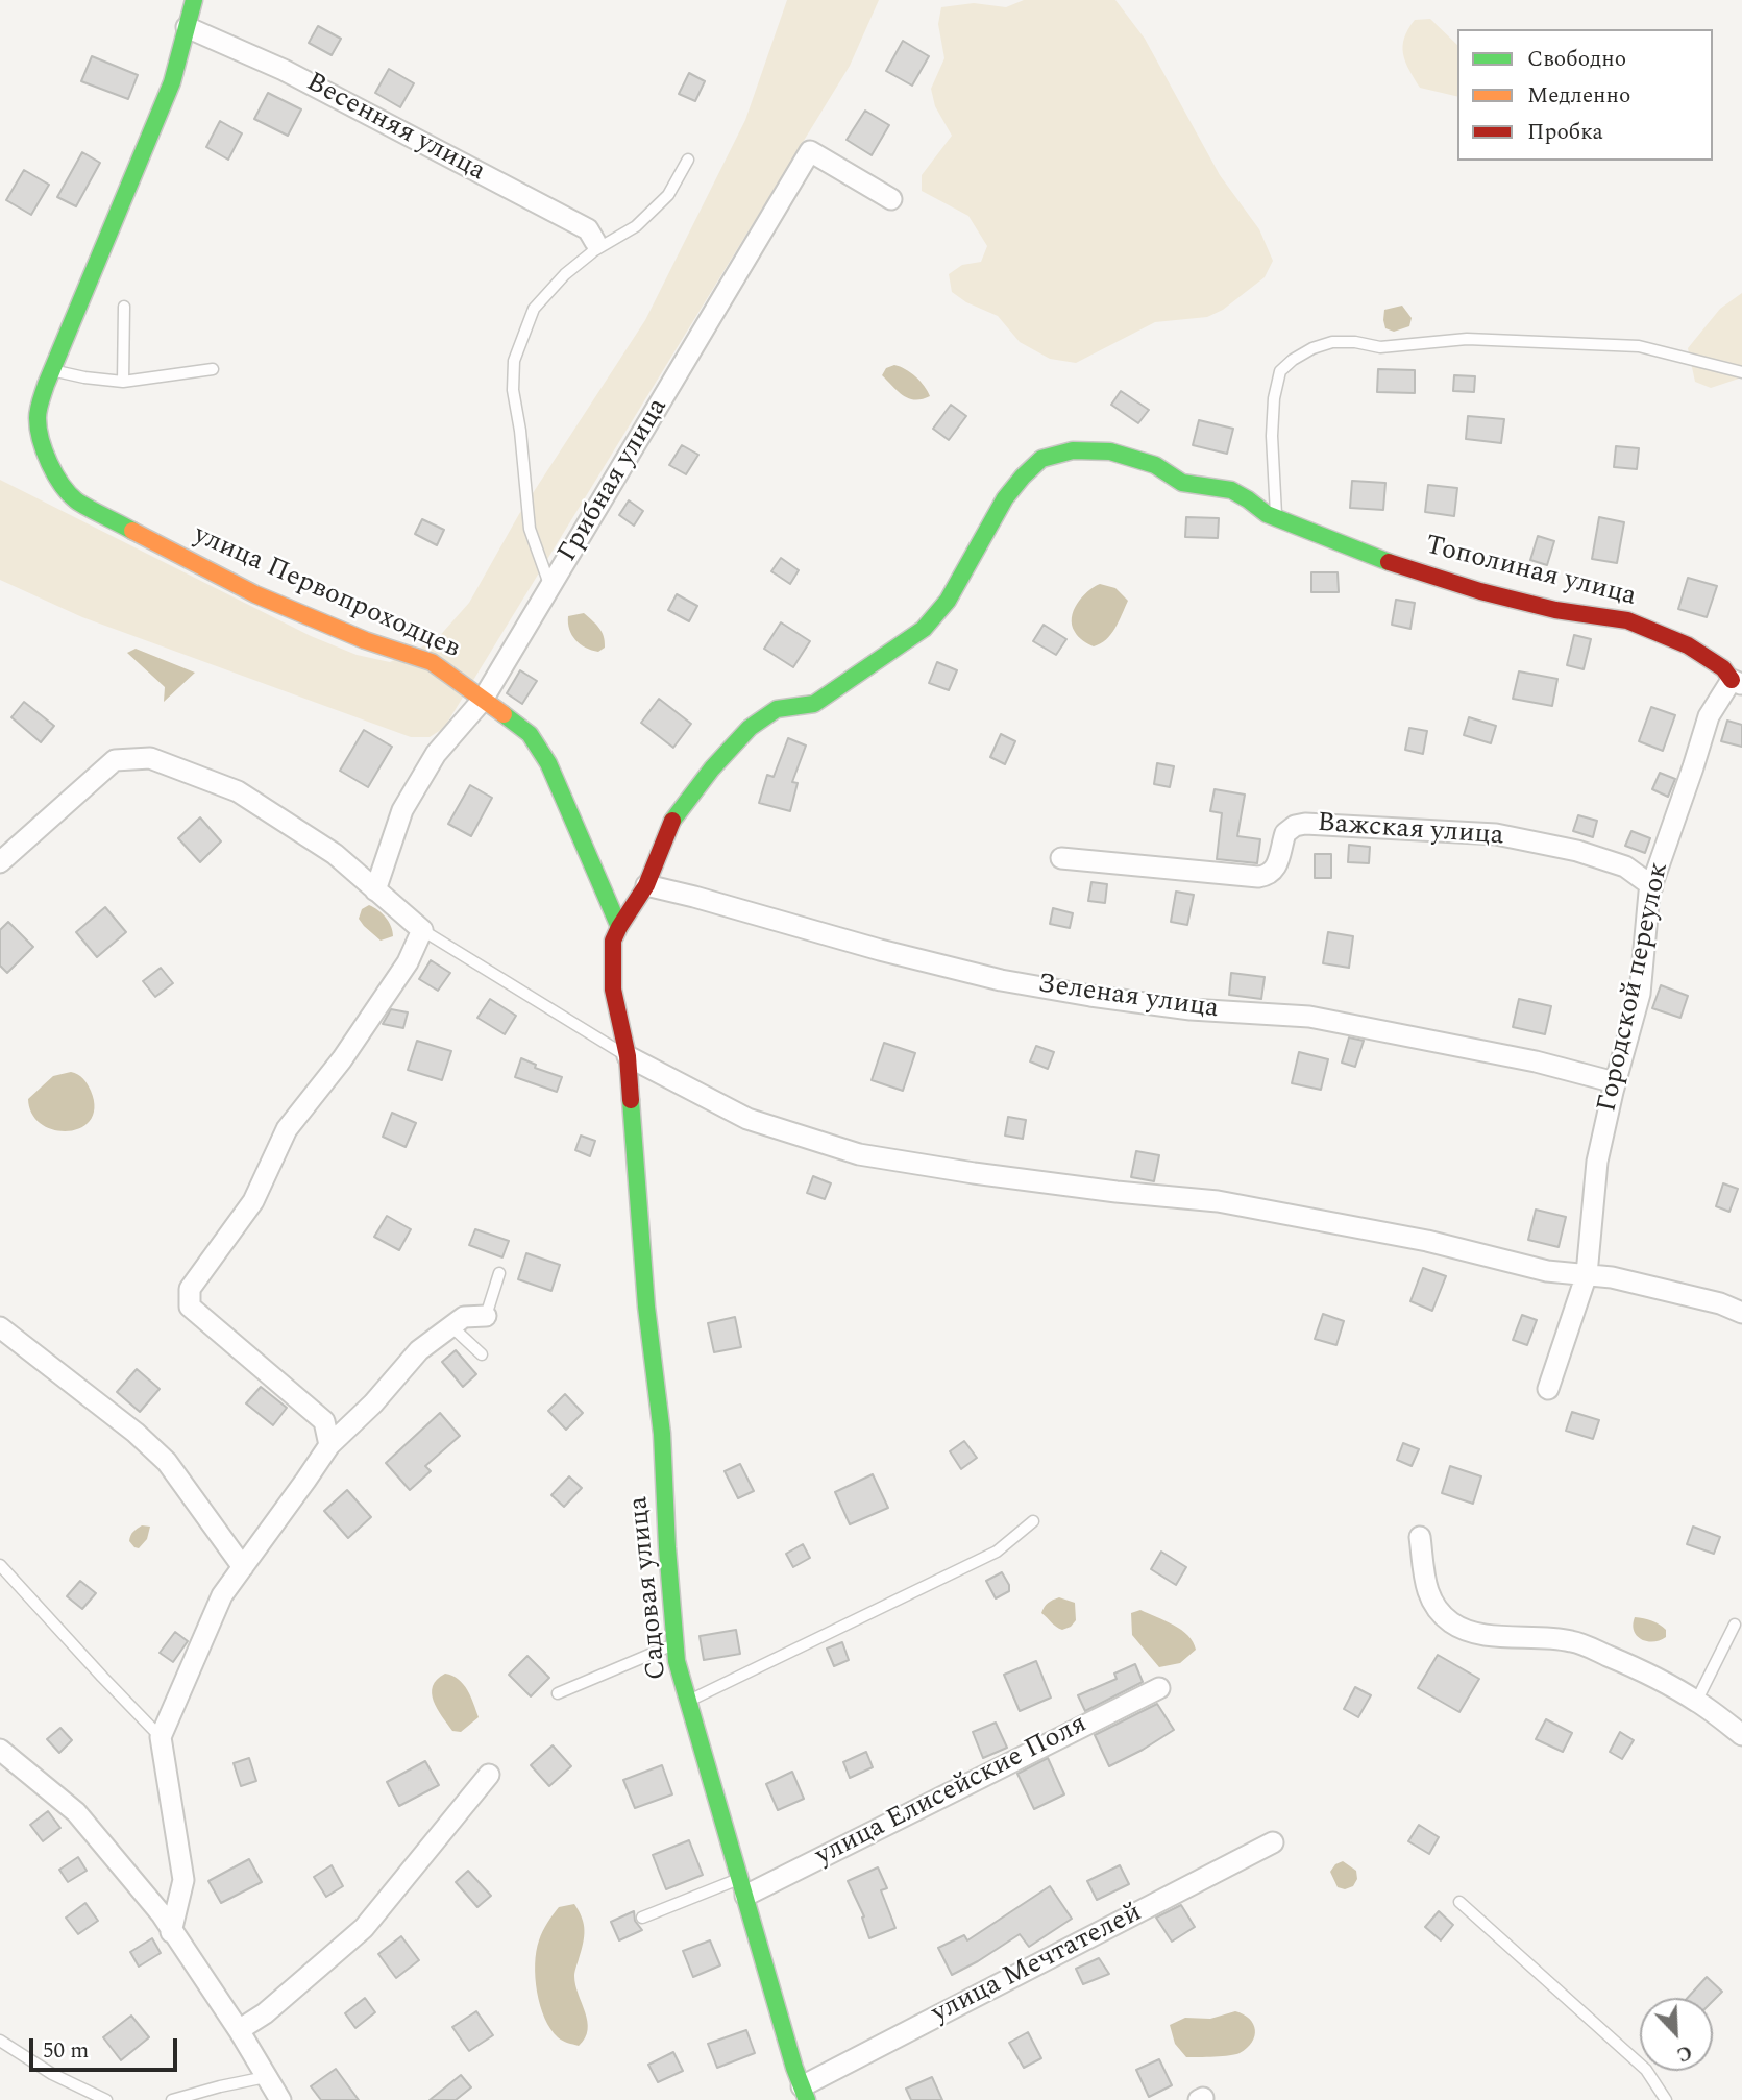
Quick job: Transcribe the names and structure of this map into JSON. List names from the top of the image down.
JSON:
{
  "streets": {
    "street": [
      "Весенняя улица",
      "Грибная улица",
      "Тополиная улица",
      "улица Первопроходцев",
      "Важская улица",
      "Городской переулок",
      "Зеленая улица",
      "Садовая улица",
      "улица Елисейские Поля",
      "улица Мечтателей"
    ]
  },
  "crossings": [
    ["Весенняя улица", "улица Первопроходцев"],
    ["Грибная улица", "улица Первопроходцев"],
    ["Тополиная улица", "улица Первопроходцев"],
    ["Тополиная улица", "Городской переулок"],
    ["Тополиная улица", "Зеленая улица"],
    ["Тополиная улица", "Садовая улица"],
    ["улица Первопроходцев", "Садовая улица"],
    ["Важская улица", "Городской переулок"],
    ["Городской переулок", "Зеленая улица"],
    ["Садовая улица", "улица Елисейские Поля"],
    ["Садовая улица", "улица Мечтателей"]
  ],
  "legend": ["Свободно", "Медленно", "Пробка"],
  "scale_bar": "50 m",
  "north": "bottom right"
}
